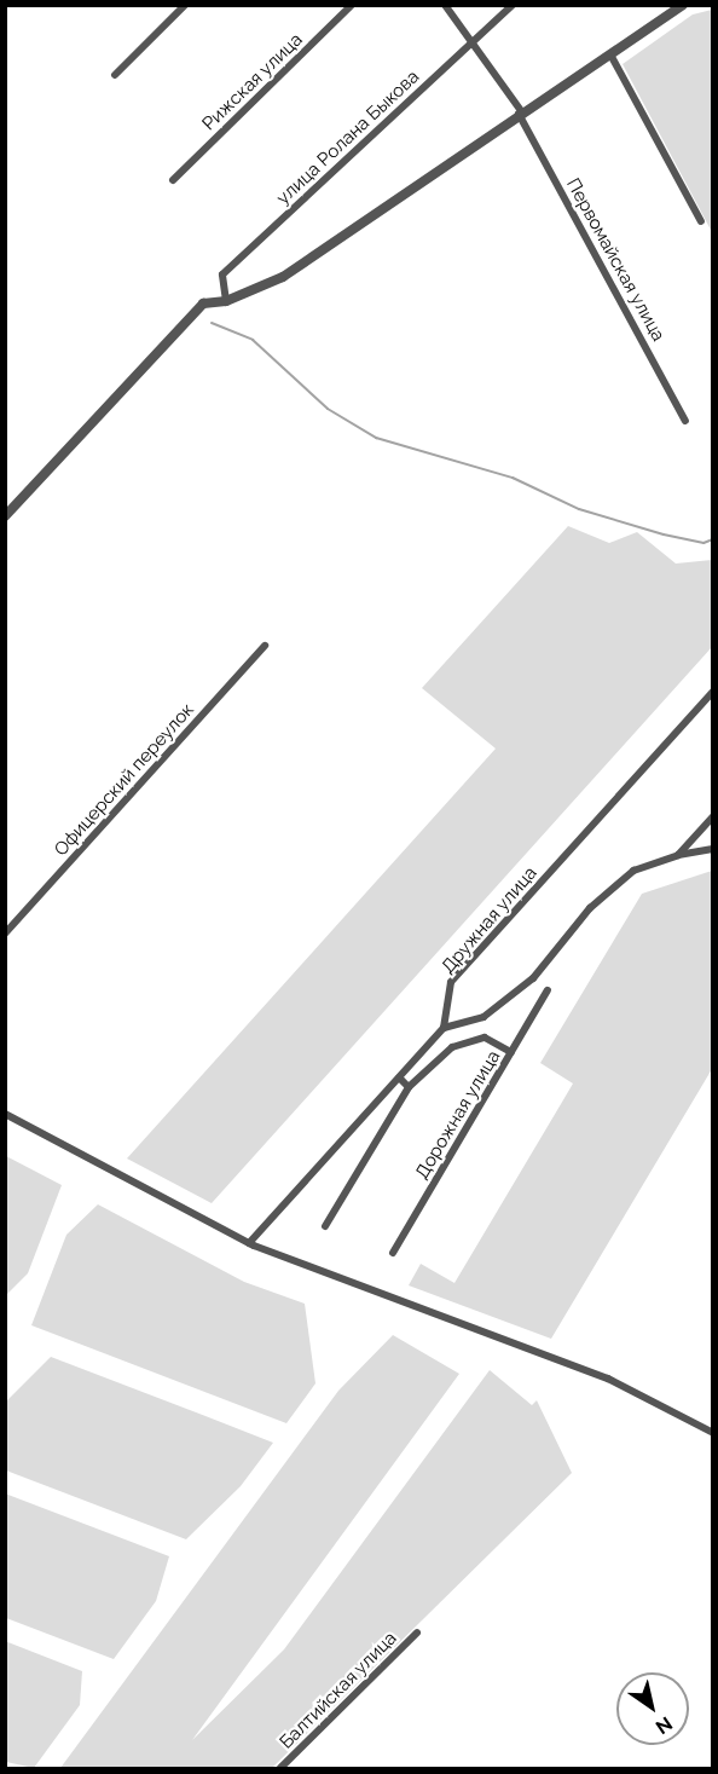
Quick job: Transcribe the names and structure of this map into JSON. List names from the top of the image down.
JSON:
{
  "streets": {
    "street": [
      "Рижская улица",
      "улица Ролана Быкова",
      "Первомайская улица",
      "Офицерский переулок",
      "Дружная улица",
      "Дорожная улица",
      "Балтийская улица"
    ]
  },
  "crossings": [
    ["улица Ролана Быкова", "Первомайская улица"]
  ],
  "north": "bottom right"
}
